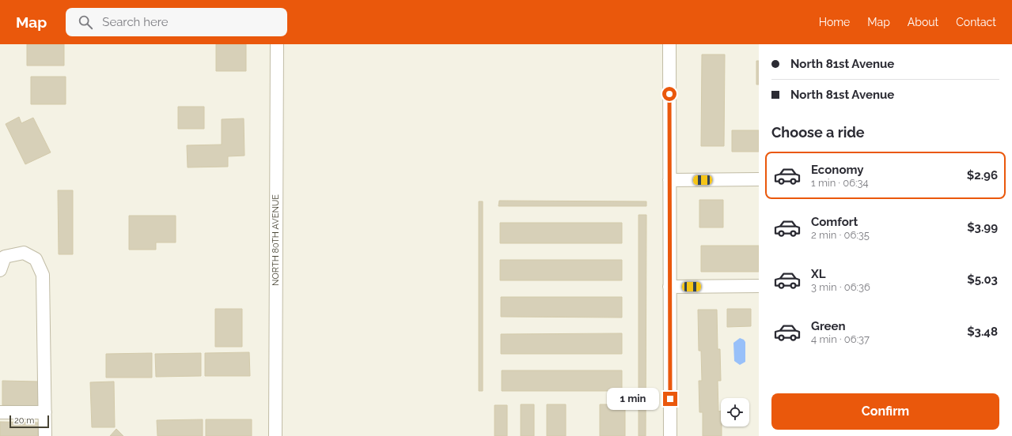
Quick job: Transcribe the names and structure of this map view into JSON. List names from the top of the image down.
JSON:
{
  "streets": {
    "street": ["NORTH 80TH AVENUE"]
  },
  "scale_bar": "20 m",
  "page": {
    "header": "Map",
    "search": "Search here",
    "nav": [
      "Home",
      "Map",
      "About",
      "Contact"
    ],
    "banner": ["North 81st Avenue", "North 81st Avenue"],
    "heading": "Choose a ride",
    "list": [
      {
        "name": "Economy",
        "note": "1 min · 06:34",
        "value": "$2.96"
      },
      {
        "name": "Comfort",
        "note": "2 min · 06:35",
        "value": "$3.99"
      },
      {
        "name": "XL",
        "note": "3 min · 06:36",
        "value": "$5.03"
      },
      {
        "name": "Green",
        "note": "4 min · 06:37",
        "value": "$3.48"
      }
    ],
    "buttons": "Confirm",
    "bubble": "1 min",
    "scale": "20 m"
  }
}
